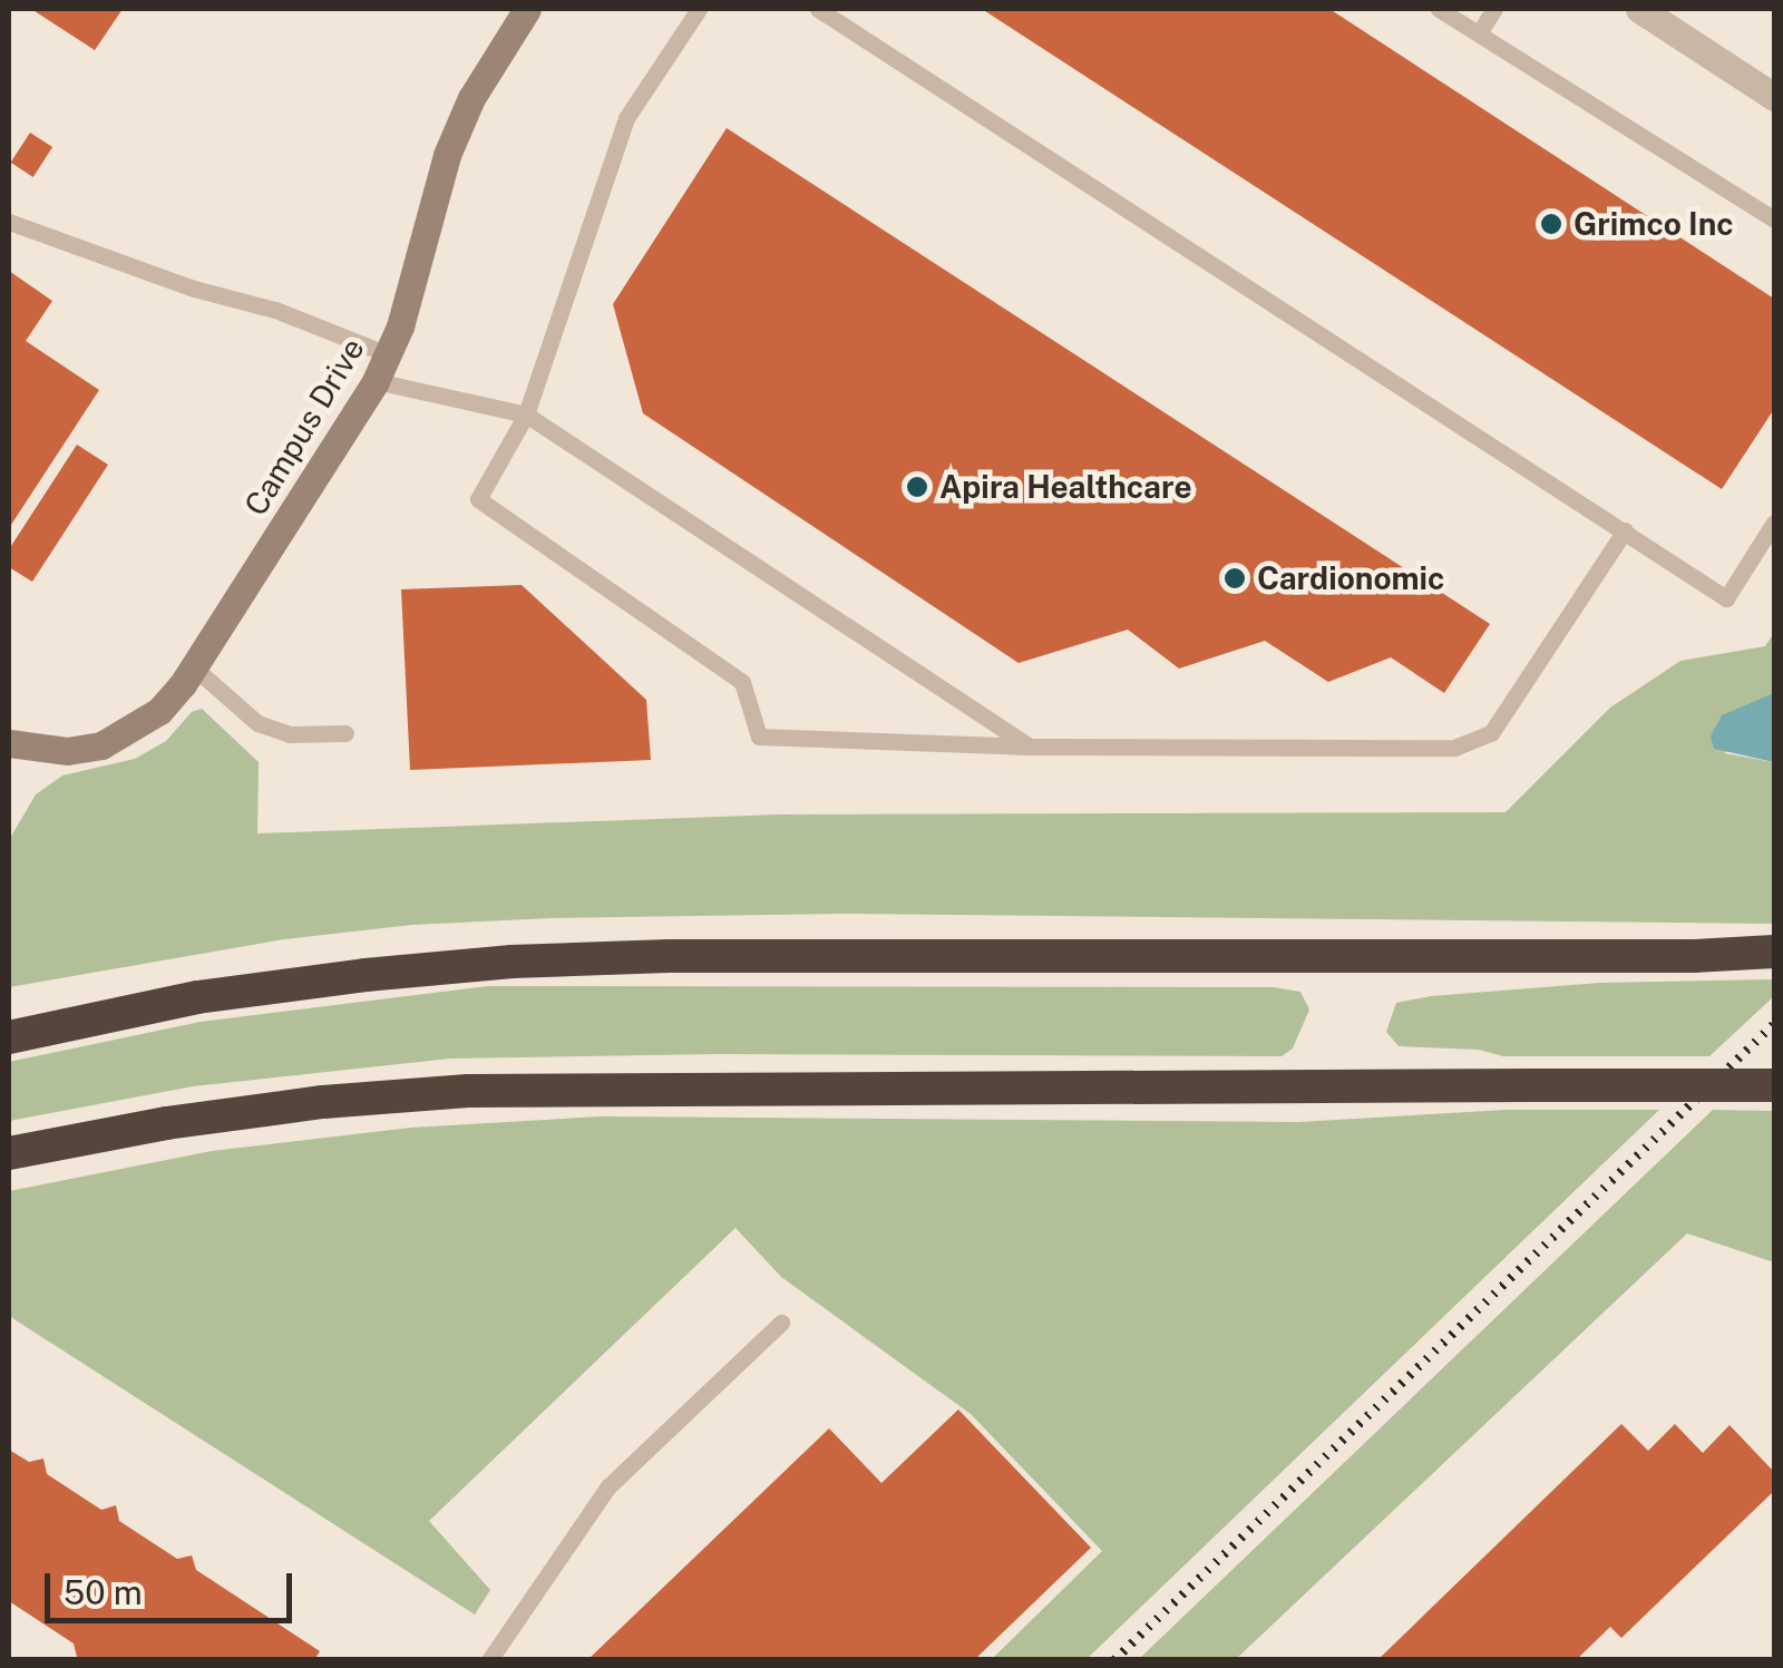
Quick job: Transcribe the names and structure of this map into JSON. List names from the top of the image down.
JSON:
{
  "streets": {
    "street": ["Campus Drive"]
  },
  "places": ["Grimco Inc", "Apira Healthcare", "Cardionomic"],
  "scale_bar": "50 m"
}
